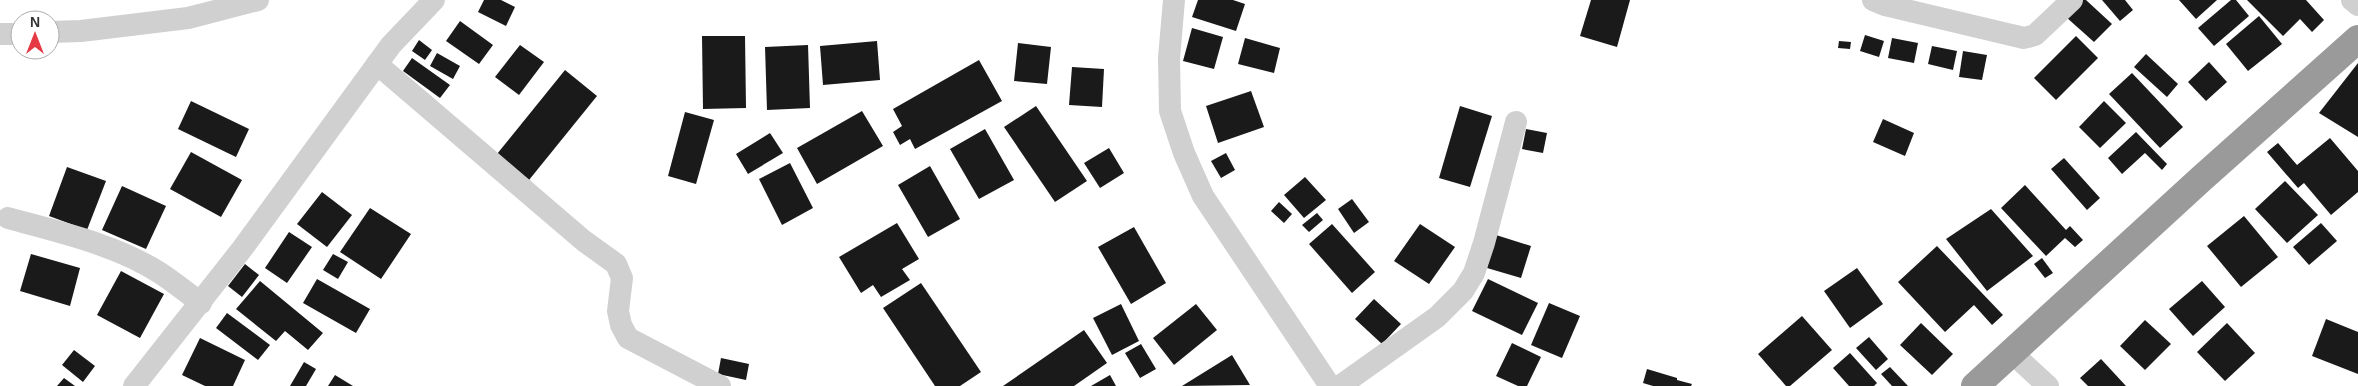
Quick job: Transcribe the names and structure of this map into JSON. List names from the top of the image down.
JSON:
{
  "north": "top"
}
